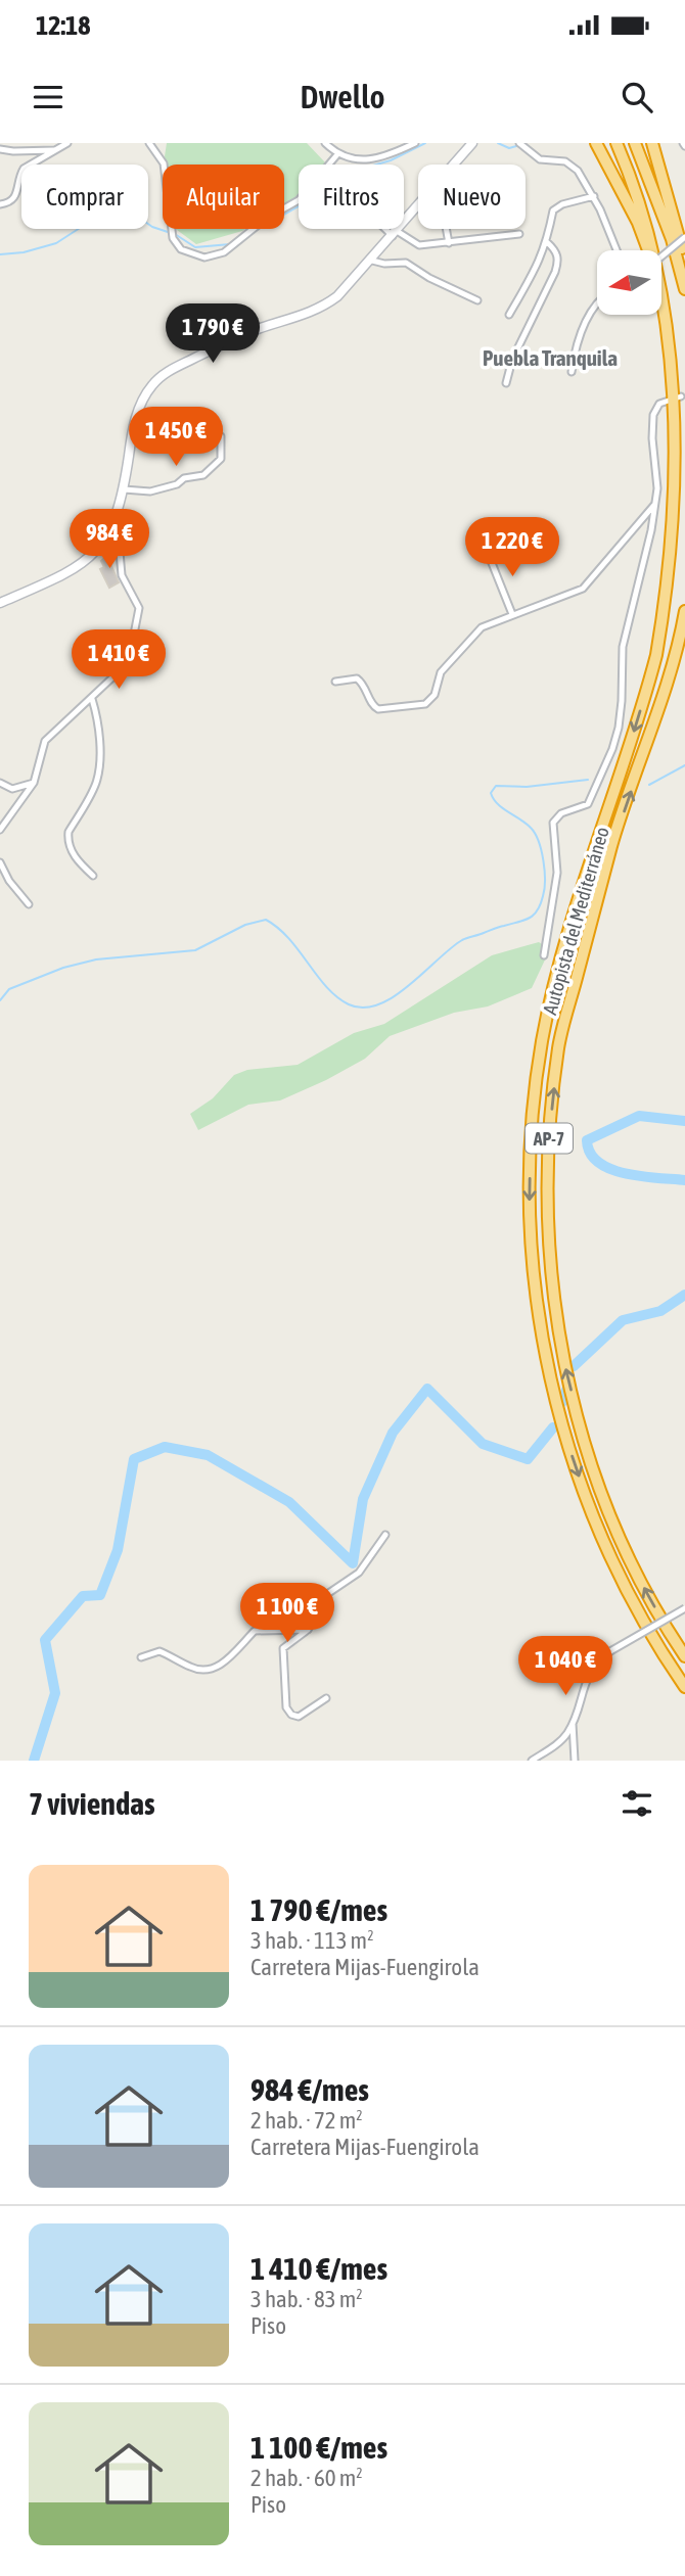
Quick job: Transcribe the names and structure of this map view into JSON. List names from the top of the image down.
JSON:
{
  "streets": {
    "highway": ["Autopista del Mediterráneo", "AP-7"]
  },
  "districts": ["Puebla Tranquila"],
  "north": "left",
  "page": {
    "status": "12:18",
    "header": "Dwello",
    "chip": [
      "Comprar",
      "Alquilar",
      "Filtros",
      "Nuevo"
    ],
    "price": [
      "1 790 €",
      "1 450 €",
      "984 €",
      "1 220 €",
      "1 410 €",
      "1 100 €",
      "1 040 €"
    ],
    "heading": "7 viviendas",
    "list": [
      {
        "name": "1 790 €/mes",
        "note": "3 hab. · 113 m² · Carretera Mijas-Fuengirola"
      },
      {
        "name": "984 €/mes",
        "note": "2 hab. · 72 m² · Carretera Mijas-Fuengirola"
      },
      {
        "name": "1 410 €/mes",
        "note": "3 hab. · 83 m² · Piso"
      },
      {
        "name": "1 100 €/mes",
        "note": "2 hab. · 60 m² · Piso"
      }
    ]
  }
}
